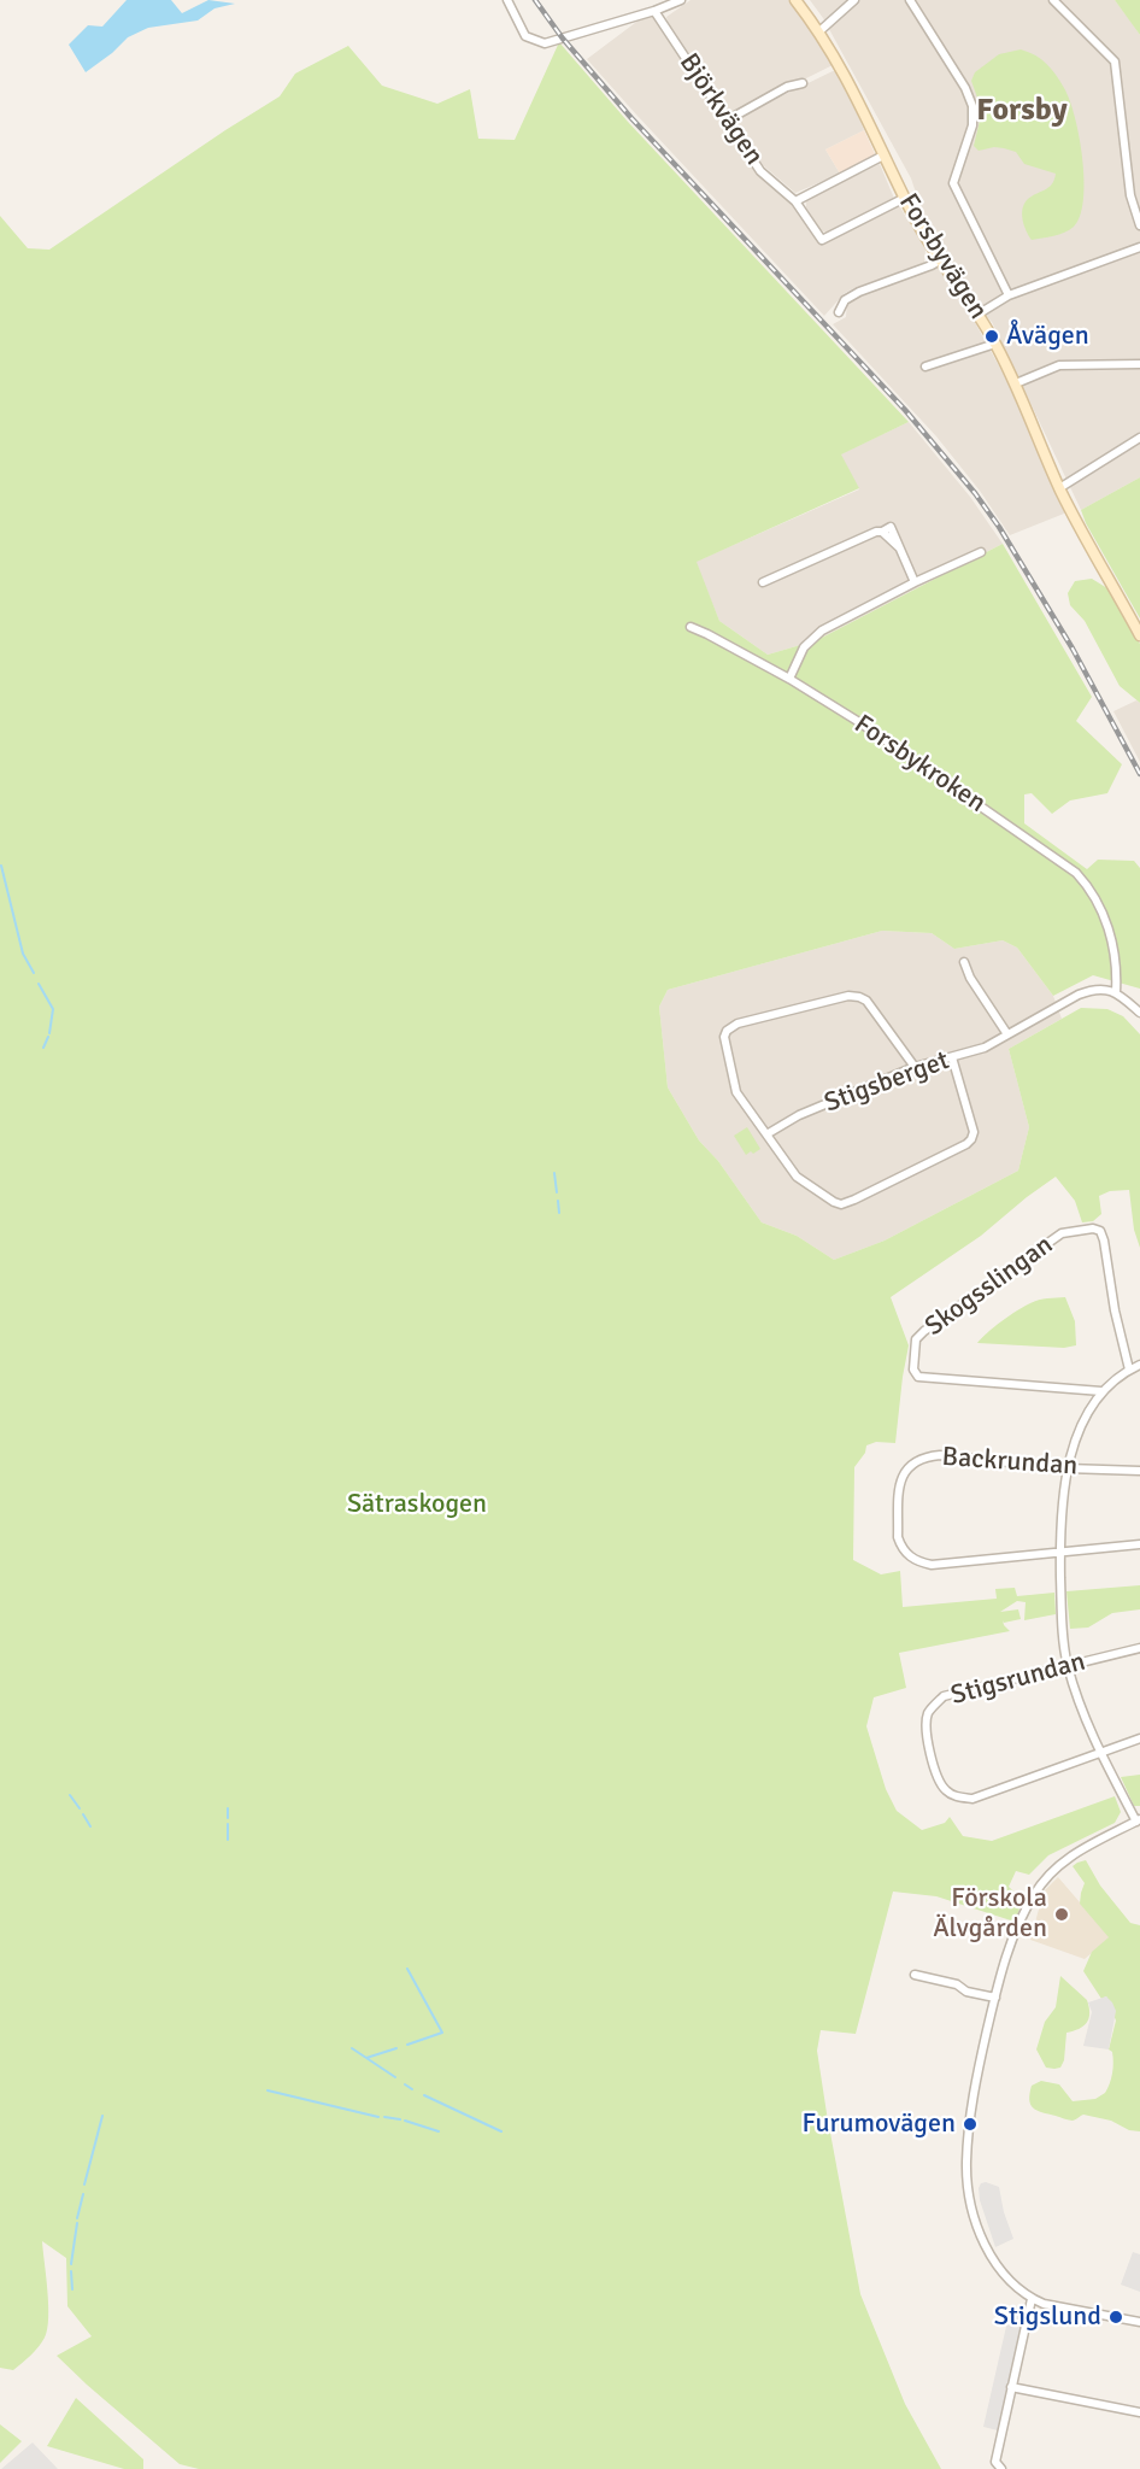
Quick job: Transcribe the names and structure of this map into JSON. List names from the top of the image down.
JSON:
{
  "streets": {
    "street": [
      "Björkvägen",
      "Forsbyvägen",
      "Forsbykroken",
      "Stigsberget",
      "Skogsslingan",
      "Backrundan",
      "Stigsrundan"
    ]
  },
  "crossings": [
    ["Björkvägen", "Forsbyvägen"],
    ["Forsbykroken", "Stigsberget"]
  ],
  "districts": ["Forsby"],
  "parks": ["Sätraskogen"],
  "places": [
    "Åvägen",
    "Förskola Älvgården",
    "Furumovägen",
    "Stigslund"
  ]
}
